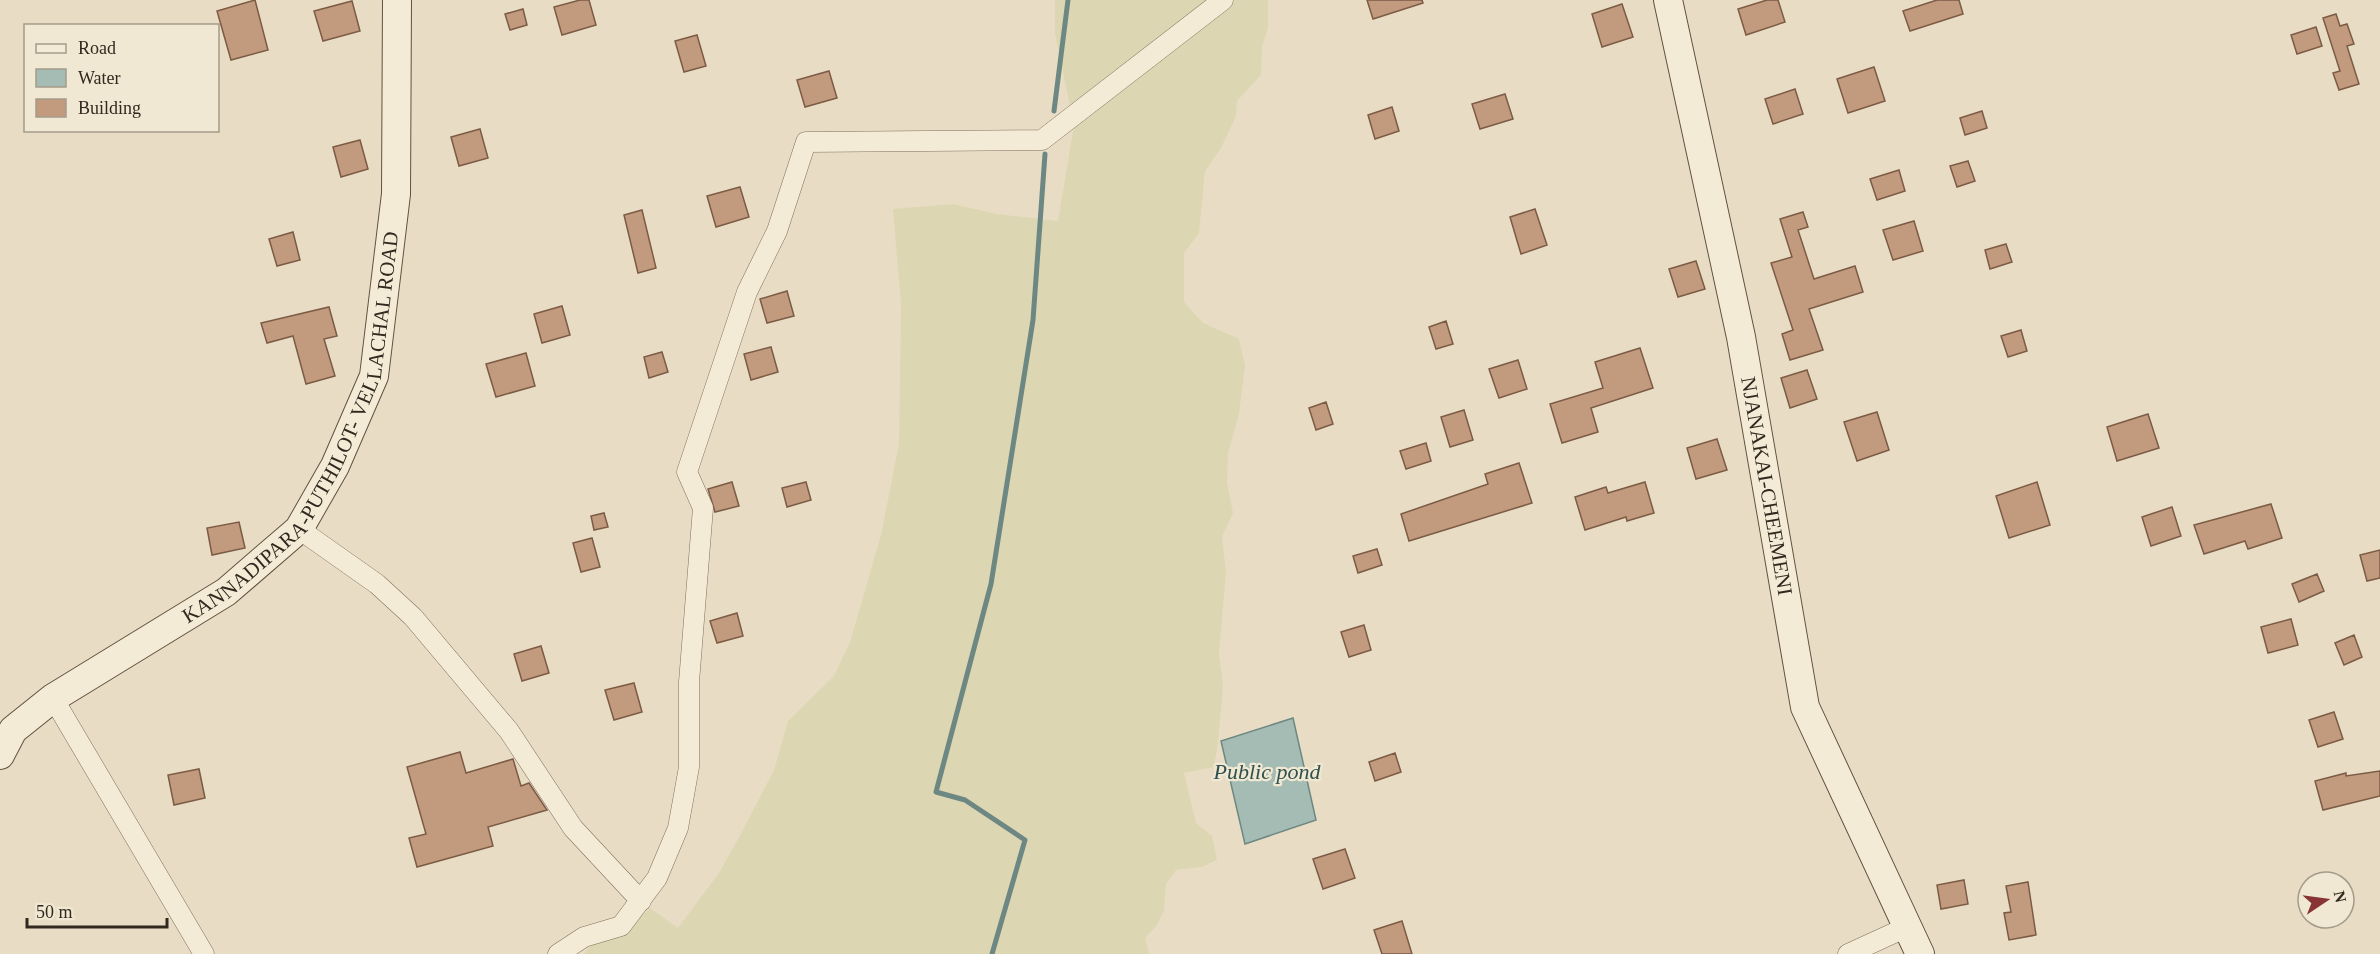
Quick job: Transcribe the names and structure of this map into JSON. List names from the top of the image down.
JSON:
{
  "streets": {
    "main road": ["KANNADIPARA-PUTHILOT- VELLACHAL ROAD", "NJANAKAI-CHEEMENI"]
  },
  "water": ["Public pond"],
  "legend": ["Road", "Water", "Building"],
  "scale_bar": "50 m",
  "north": "right"
}
